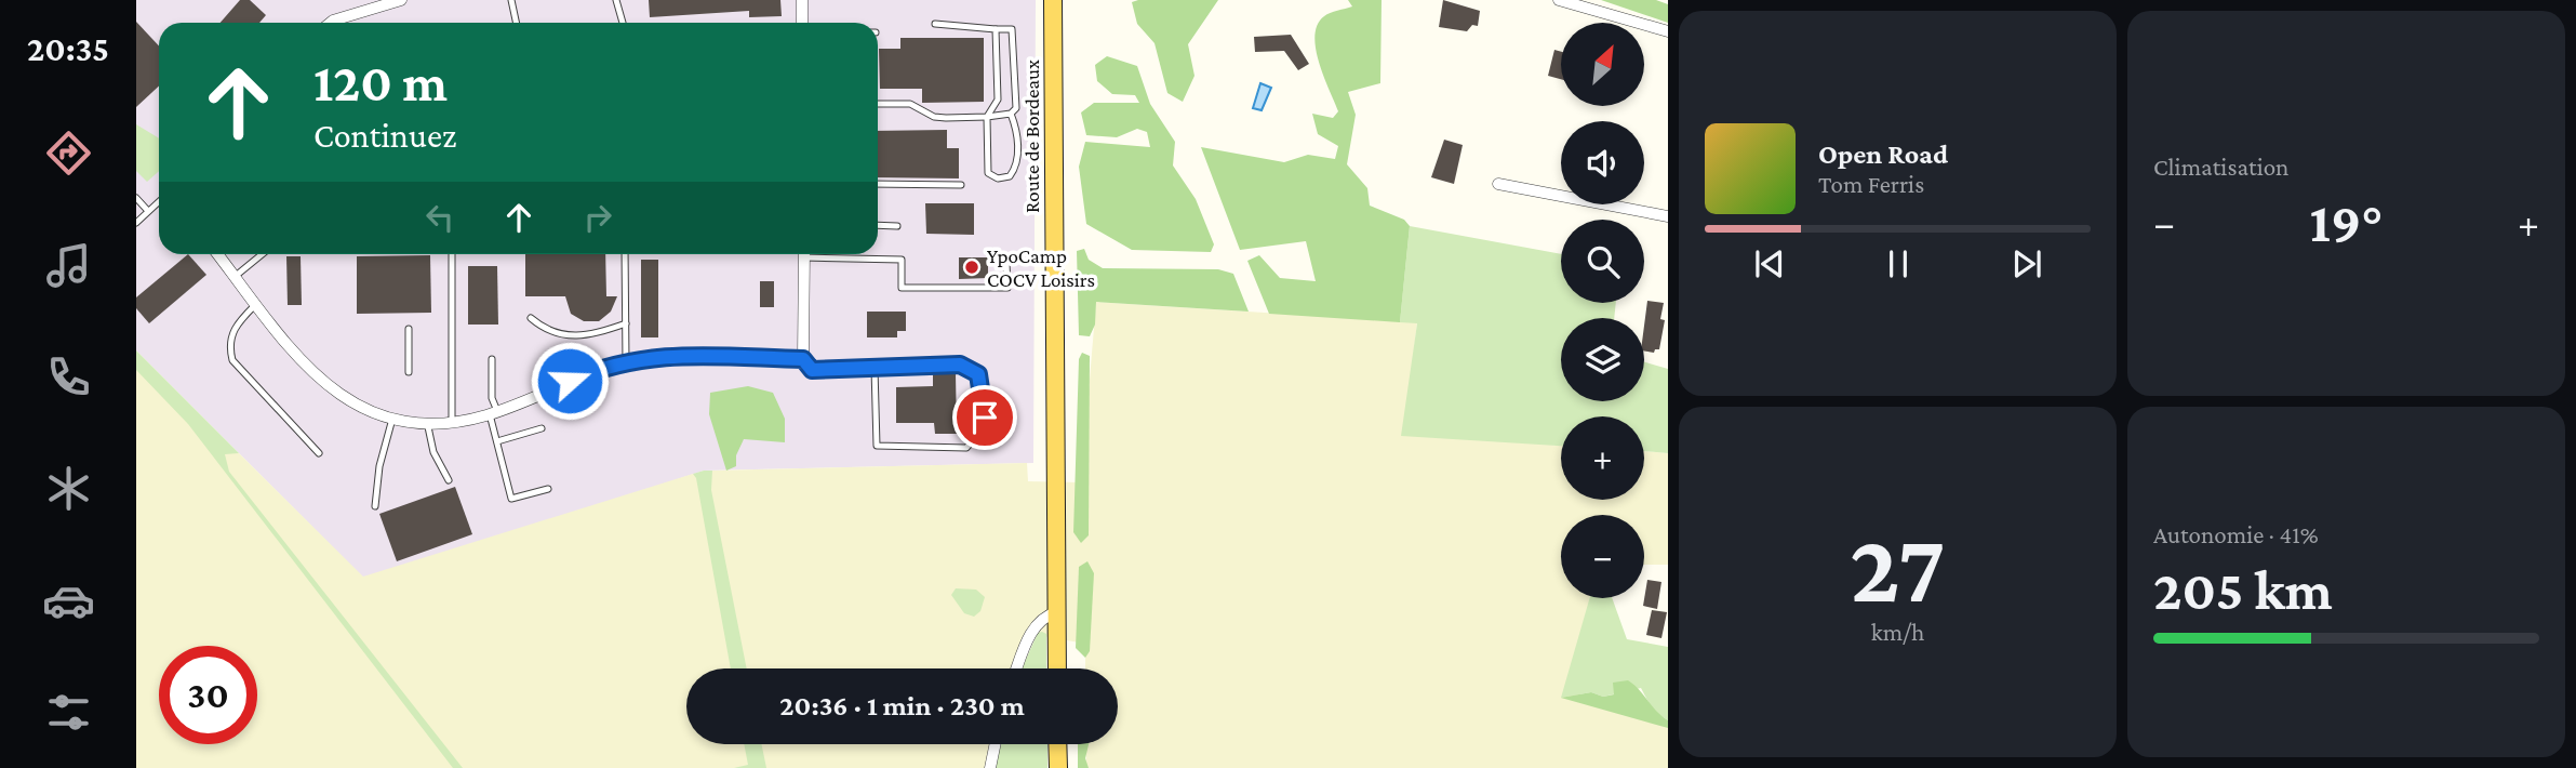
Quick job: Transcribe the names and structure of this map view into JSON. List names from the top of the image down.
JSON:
{
  "streets": {
    "main road": ["Route de Bordeaux"]
  },
  "places": ["YpoCamp COCV Loisirs"],
  "north": "top right",
  "page": {
    "tabs": "20:35",
    "tile": [
      "Climatisation",
      ["27", "km/h"],
      ["Autonomie · 41%", "205 km"]
    ],
    "map_buttons": ["+", "−"],
    "turn": ["120 m", "Continuez"],
    "song": ["Open Road", "Tom Ferris"],
    "heat": ["−", "19°", "+"],
    "limit": "30",
    "trip": "20:36 · 1 min · 230 m"
  }
}
